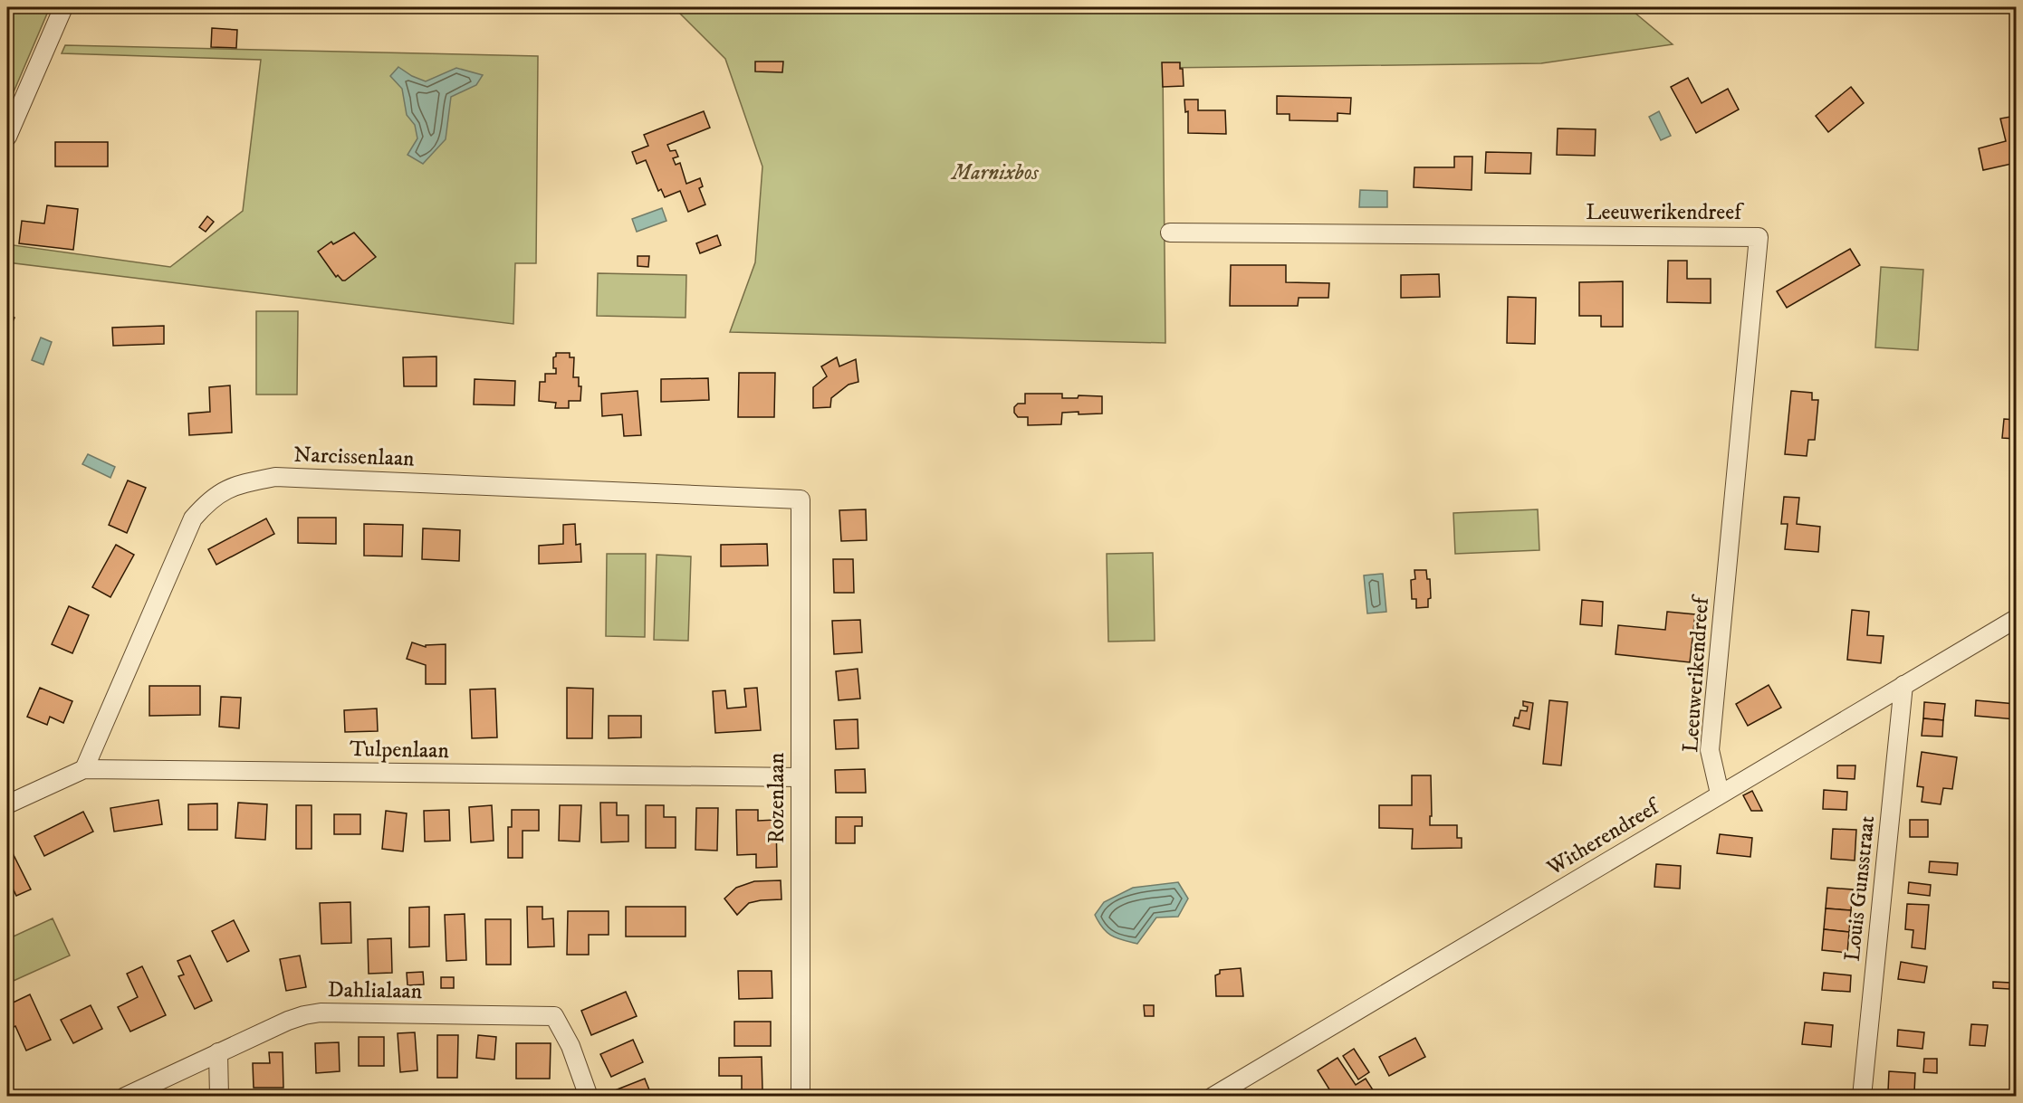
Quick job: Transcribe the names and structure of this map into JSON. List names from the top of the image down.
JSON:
{
  "streets": {
    "street": [
      "Leeuwerikendreef",
      "Narcissenlaan",
      "Tulpenlaan",
      "Rozenlaan",
      "Witherendreef",
      "Louis Gunsstraat",
      "Dahlialaan"
    ]
  },
  "crossings": [
    ["Leeuwerikendreef", "Witherendreef"],
    ["Narcissenlaan", "Tulpenlaan"],
    ["Narcissenlaan", "Rozenlaan"],
    ["Tulpenlaan", "Rozenlaan"],
    ["Witherendreef", "Louis Gunsstraat"]
  ],
  "parks": ["Marnixbos"]
}
